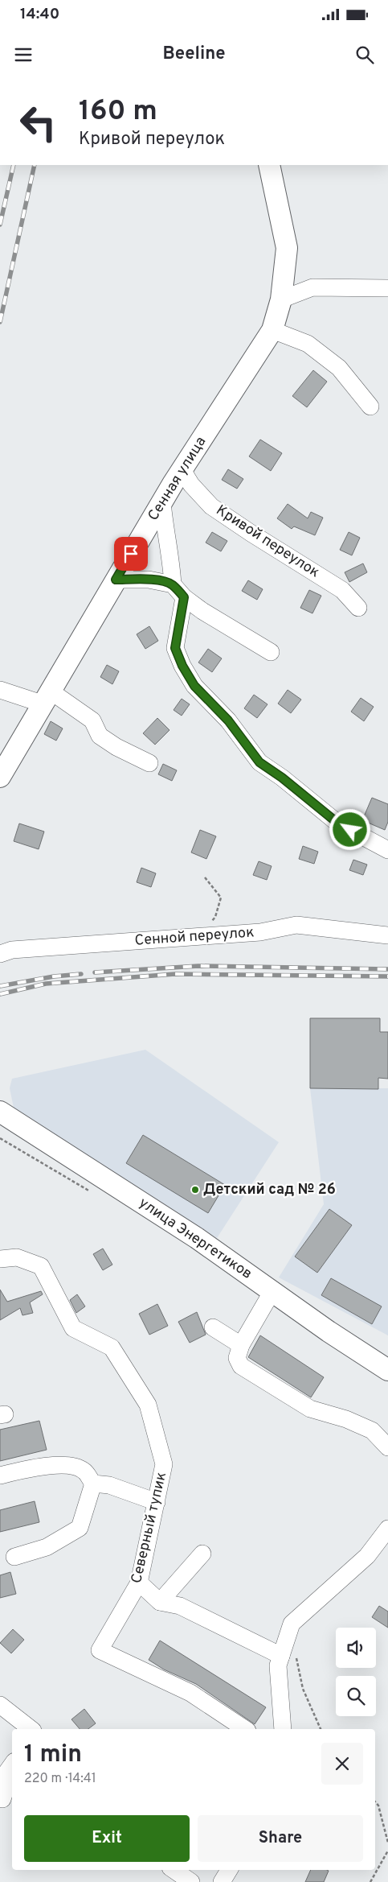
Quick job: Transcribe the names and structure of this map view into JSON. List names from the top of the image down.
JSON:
{
  "streets": {
    "main road": ["Сенная улица", "улица Энергетиков"],
    "street": ["Кривой переулок", "Сенной переулок", "Северный тупик"]
  },
  "crossings": [
    ["Сенная улица", "Кривой переулок"]
  ],
  "places": ["Детский сад № 26"],
  "page": {
    "status": "14:40",
    "header": "Beeline",
    "turn": ["160 m", "Кривой переулок"],
    "heading": ["1 min", "220 m · 14:41"],
    "buttons": ["Exit", "Share"]
  }
}
